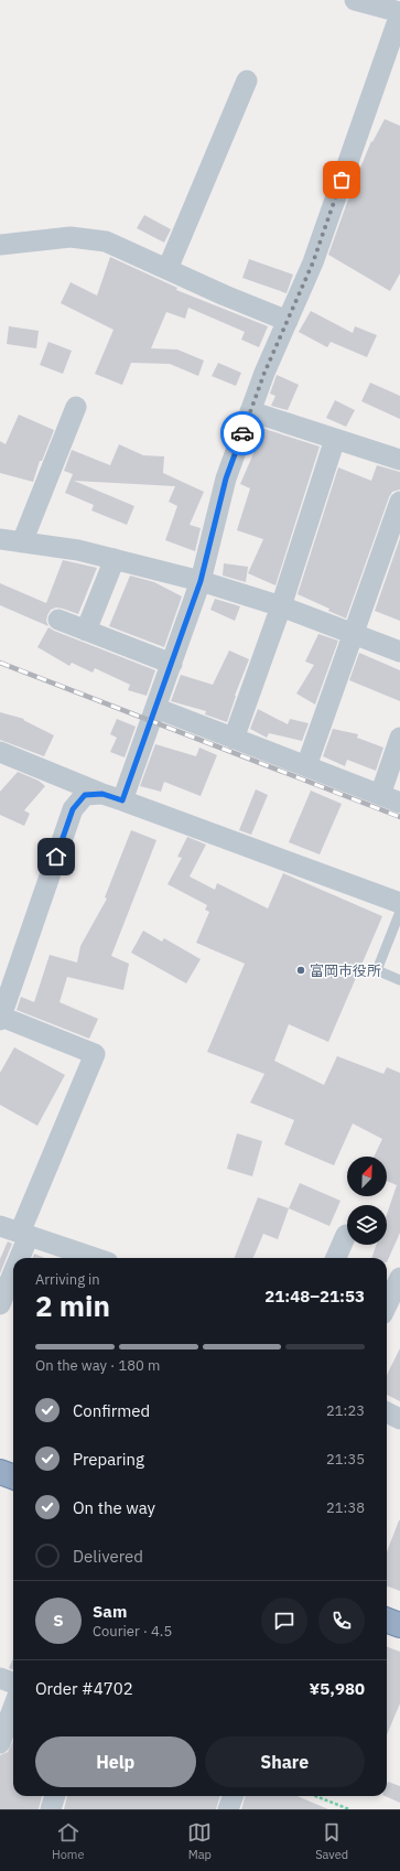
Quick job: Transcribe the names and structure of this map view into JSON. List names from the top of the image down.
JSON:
{
  "places": ["富岡市役所"],
  "north": "top right",
  "page": {
    "heading": ["2 min", "Arriving in", "21:48–21:53"],
    "panel": [
      "Sam",
      "Courier · 4.5",
      "Order #4702",
      "¥5,980"
    ],
    "bar": "On the way · 180 m",
    "list": [
      ["Confirmed", "21:23"],
      ["Preparing", "21:35"],
      ["On the way", "21:38"],
      "Delivered"
    ],
    "round": "S",
    "buttons": ["Help", "Share"],
    "tabs": ["Home", "Map", "Saved"]
  }
}
